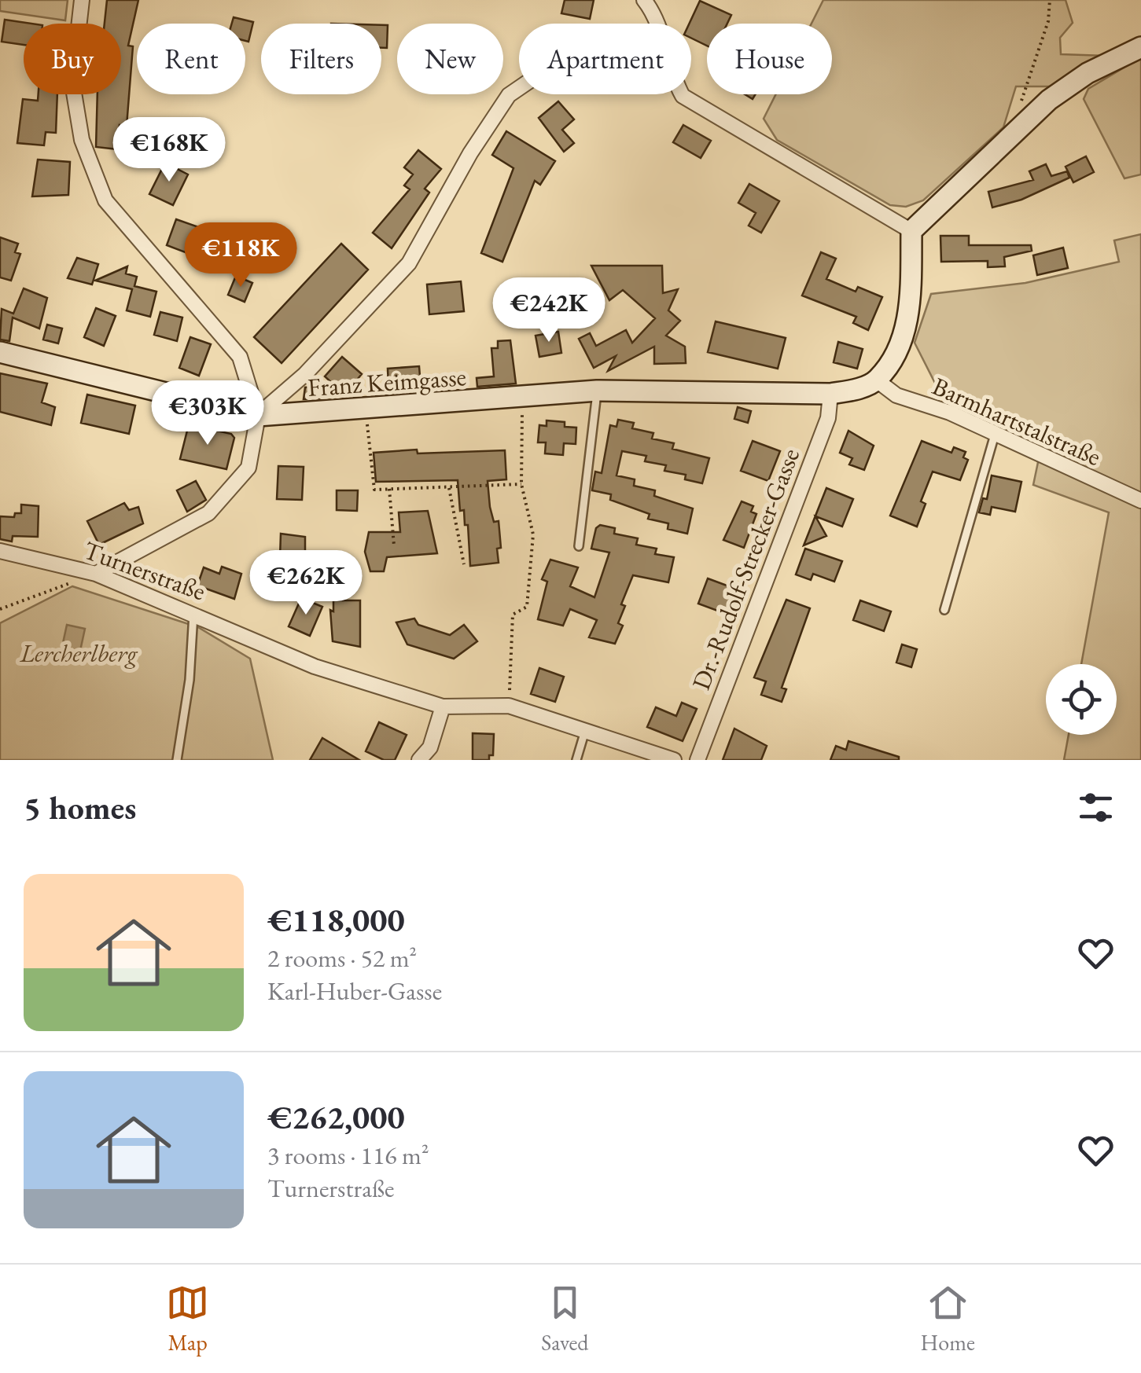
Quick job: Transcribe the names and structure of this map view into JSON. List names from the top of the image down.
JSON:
{
  "streets": {
    "main road": ["Franz Keimgasse"],
    "street": ["Barmhartstalstraße", "Dr.-Rudolf-Strecker-Gasse", "Turnerstraße"]
  },
  "crossings": [
    ["Franz Keimgasse", "Barmhartstalstraße"],
    ["Franz Keimgasse", "Dr.-Rudolf-Strecker-Gasse"]
  ],
  "parks": ["Lercherlberg"],
  "page": {
    "chip": [
      "Buy",
      "Rent",
      "Filters",
      "New",
      "Apartment",
      "House"
    ],
    "price": [
      "€168K",
      "€118K",
      "€242K",
      "€303K",
      "€262K"
    ],
    "heading": "5 homes",
    "list": [
      {
        "name": "€118,000",
        "note": "2 rooms · 52 m² · Karl-Huber-Gasse"
      },
      {
        "name": "€262,000",
        "note": "3 rooms · 116 m² · Turnerstraße"
      }
    ],
    "tabs": ["Map", "Saved", "Home"]
  }
}
